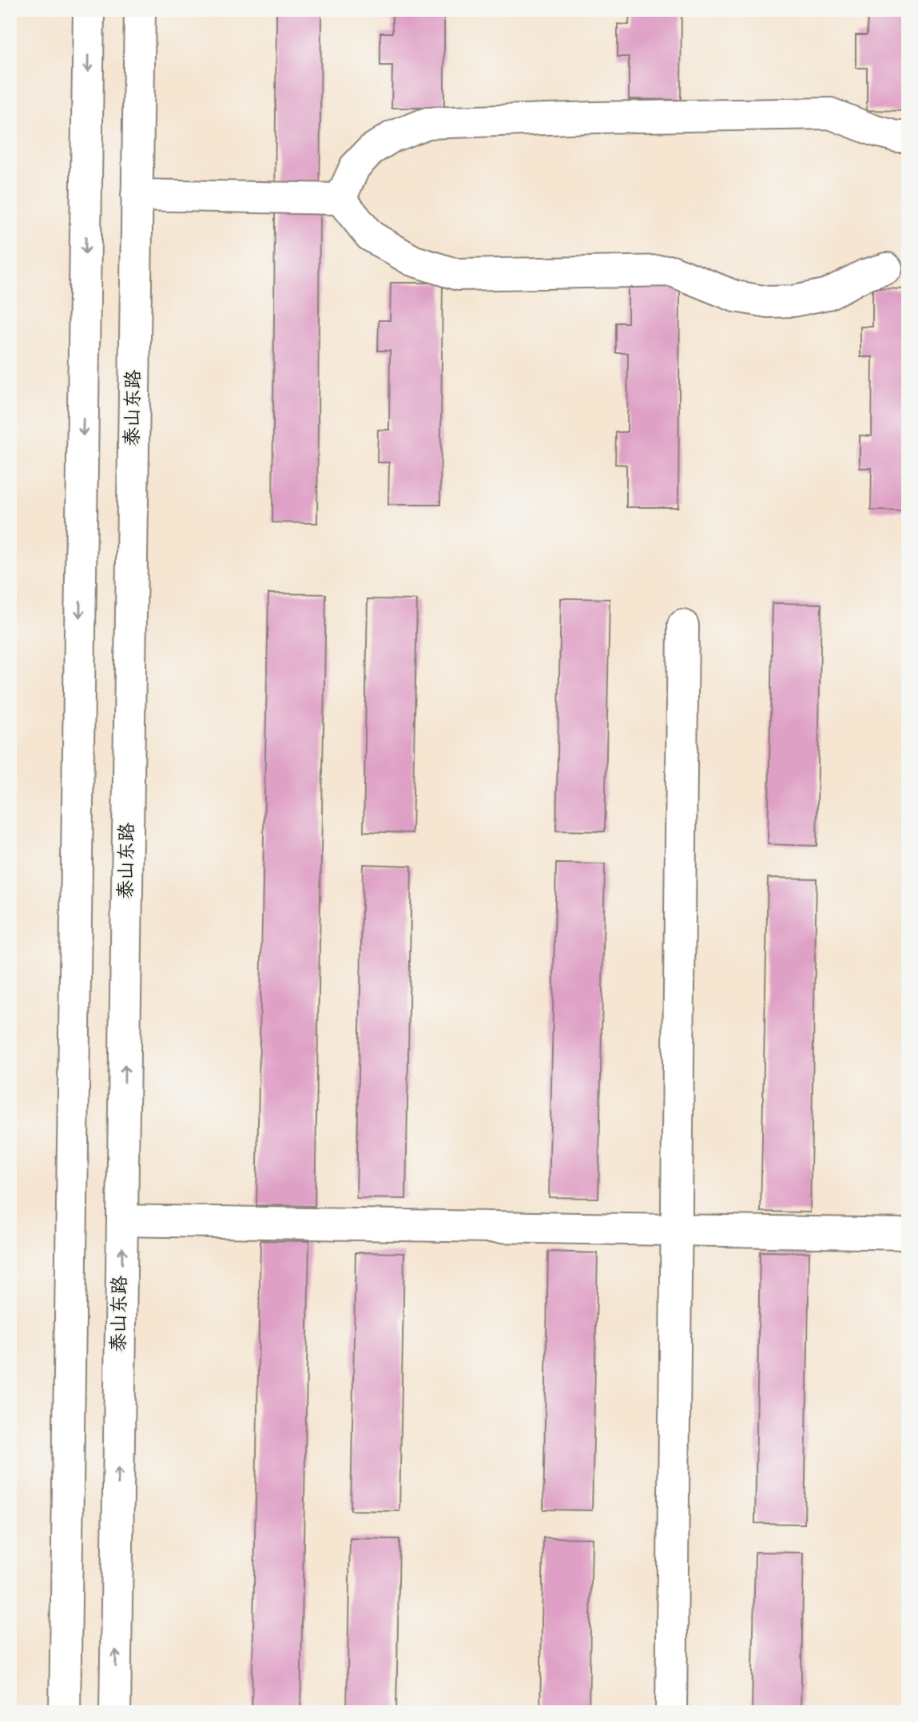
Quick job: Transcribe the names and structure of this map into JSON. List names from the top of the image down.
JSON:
{
  "streets": {
    "main road": ["泰山东路"]
  }
}
